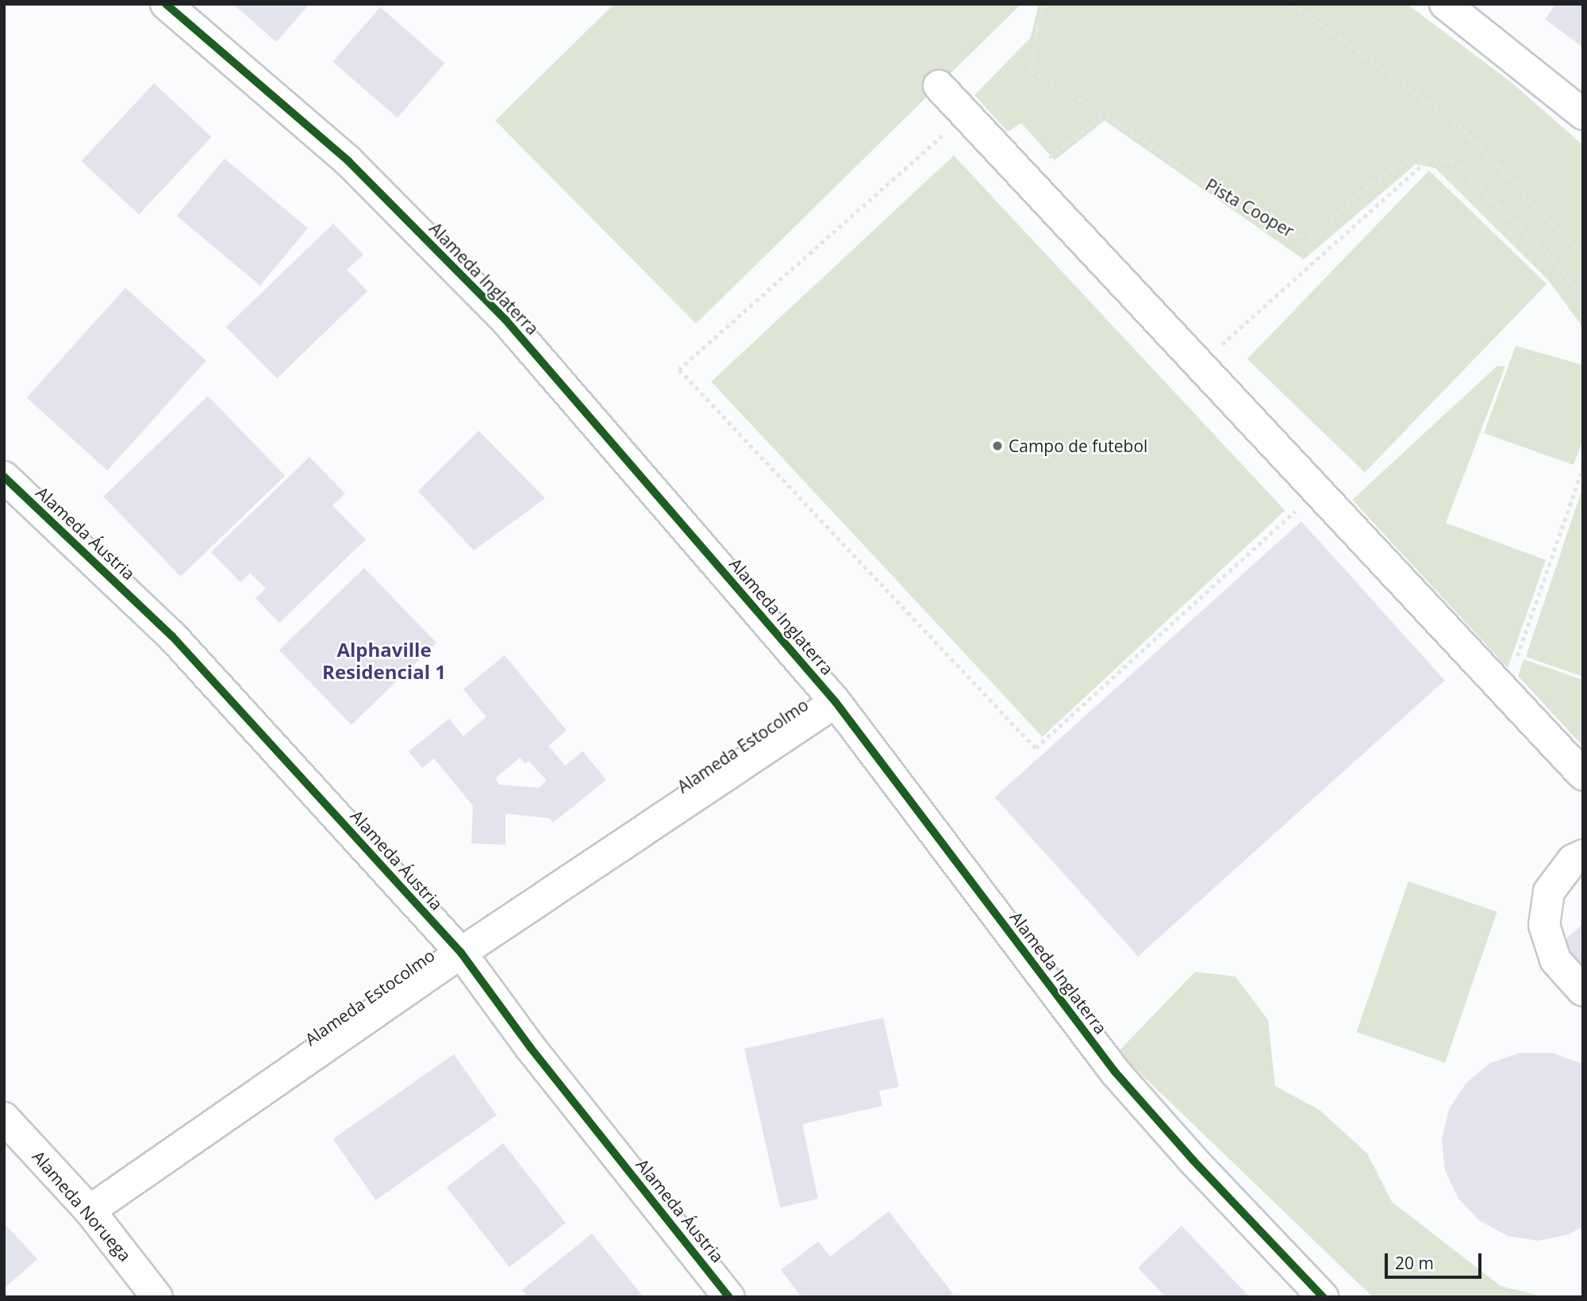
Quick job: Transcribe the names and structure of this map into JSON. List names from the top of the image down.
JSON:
{
  "streets": {
    "street": [
      "Alameda Inglaterra",
      "Alameda Áustria",
      "Alameda Estocolmo",
      "Alameda Noruega"
    ],
    "path": ["Pista Cooper"]
  },
  "crossings": [
    ["Alameda Inglaterra", "Alameda Estocolmo"],
    ["Alameda Áustria", "Alameda Estocolmo"],
    ["Alameda Estocolmo", "Alameda Noruega"]
  ],
  "districts": ["Alphaville Residencial 1"],
  "places": ["Campo de futebol"],
  "scale_bar": "20 m"
}
